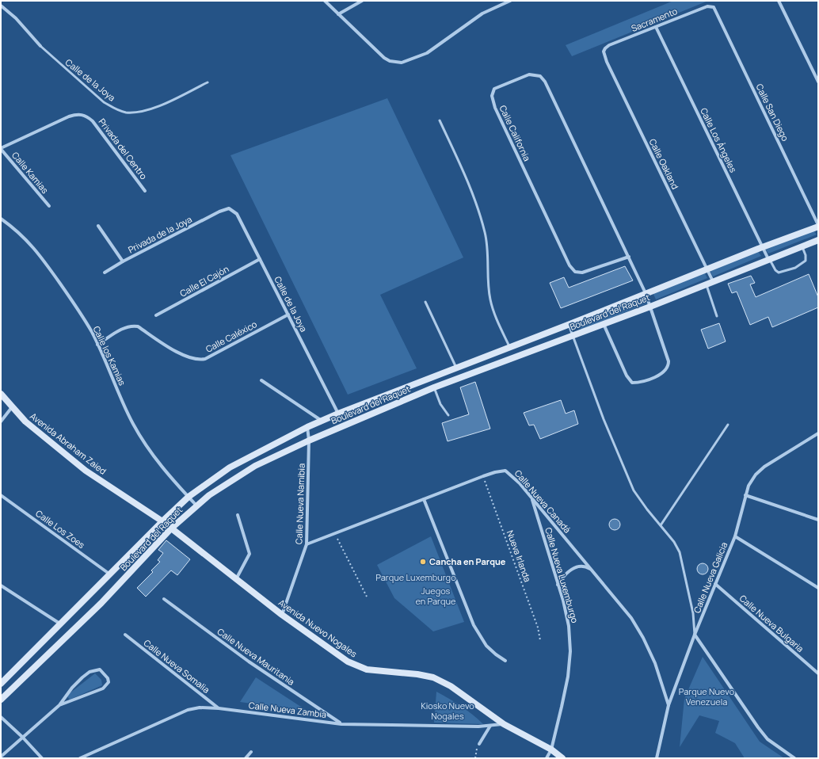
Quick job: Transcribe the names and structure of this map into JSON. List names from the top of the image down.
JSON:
{
  "streets": {
    "street": [
      "Sacramento",
      "Calle de la Joya",
      "Calle San Diego",
      "Calle California",
      "Calle Los Ángeles",
      "Privada del Centro",
      "Calle Oakland",
      "Calle Kamias",
      "Privada de la Joya",
      "Calle El Cajón",
      "Boulevard del Raquet",
      "Calle Caléxico",
      "Calle los Kamias",
      "Avenida Abraham Zaied",
      "Calle Nueva Canadá",
      "Calle Nueva Namibia",
      "Calle Los Zoes",
      "Calle Nueva Luxemburgo",
      "Calle Nueva Galicia",
      "Calle Nueva Bulgaria",
      "Avenida Nuevo Nogales",
      "Calle Nueva Mauritania",
      "Calle Nueva Somalia",
      "Calle Nueva Zambia"
    ],
    "path": ["Nueva Irlanda"]
  },
  "crossings": [
    ["Sacramento", "Calle San Diego"],
    ["Sacramento", "Calle Los Ángeles"],
    ["Sacramento", "Calle Oakland"],
    ["Calle de la Joya", "Privada de la Joya"],
    ["Calle de la Joya", "Calle El Cajón"],
    ["Calle de la Joya", "Boulevard del Raquet"],
    ["Calle de la Joya", "Calle Caléxico"],
    ["Calle San Diego", "Boulevard del Raquet"],
    ["Calle California", "Boulevard del Raquet"],
    ["Calle Los Ángeles", "Boulevard del Raquet"],
    ["Privada del Centro", "Calle Kamias"],
    ["Calle Oakland", "Boulevard del Raquet"],
    ["Boulevard del Raquet", "Calle los Kamias"],
    ["Boulevard del Raquet", "Avenida Abraham Zaied"],
    ["Boulevard del Raquet", "Calle Nueva Namibia"],
    ["Boulevard del Raquet", "Calle Los Zoes"],
    ["Boulevard del Raquet", "Avenida Nuevo Nogales"],
    ["Calle Caléxico", "Calle los Kamias"],
    ["Avenida Abraham Zaied", "Avenida Nuevo Nogales"],
    ["Calle Nueva Canadá", "Calle Nueva Namibia"],
    ["Calle Nueva Canadá", "Nueva Irlanda"],
    ["Calle Nueva Canadá", "Calle Nueva Luxemburgo"],
    ["Calle Nueva Canadá", "Calle Nueva Galicia"],
    ["Calle Nueva Namibia", "Avenida Nuevo Nogales"],
    ["Calle Nueva Luxemburgo", "Avenida Nuevo Nogales"],
    ["Calle Nueva Galicia", "Calle Nueva Bulgaria"],
    ["Avenida Nuevo Nogales", "Calle Nueva Zambia"],
    ["Calle Nueva Mauritania", "Calle Nueva Zambia"],
    ["Calle Nueva Somalia", "Calle Nueva Zambia"]
  ],
  "parks": [
    "Parque Luxemburgo",
    "Juegos en Parque",
    "Parque Nuevo Venezuela",
    "Kiosko Nuevo Nogales"
  ],
  "places": ["Cancha en Parque"]
}
